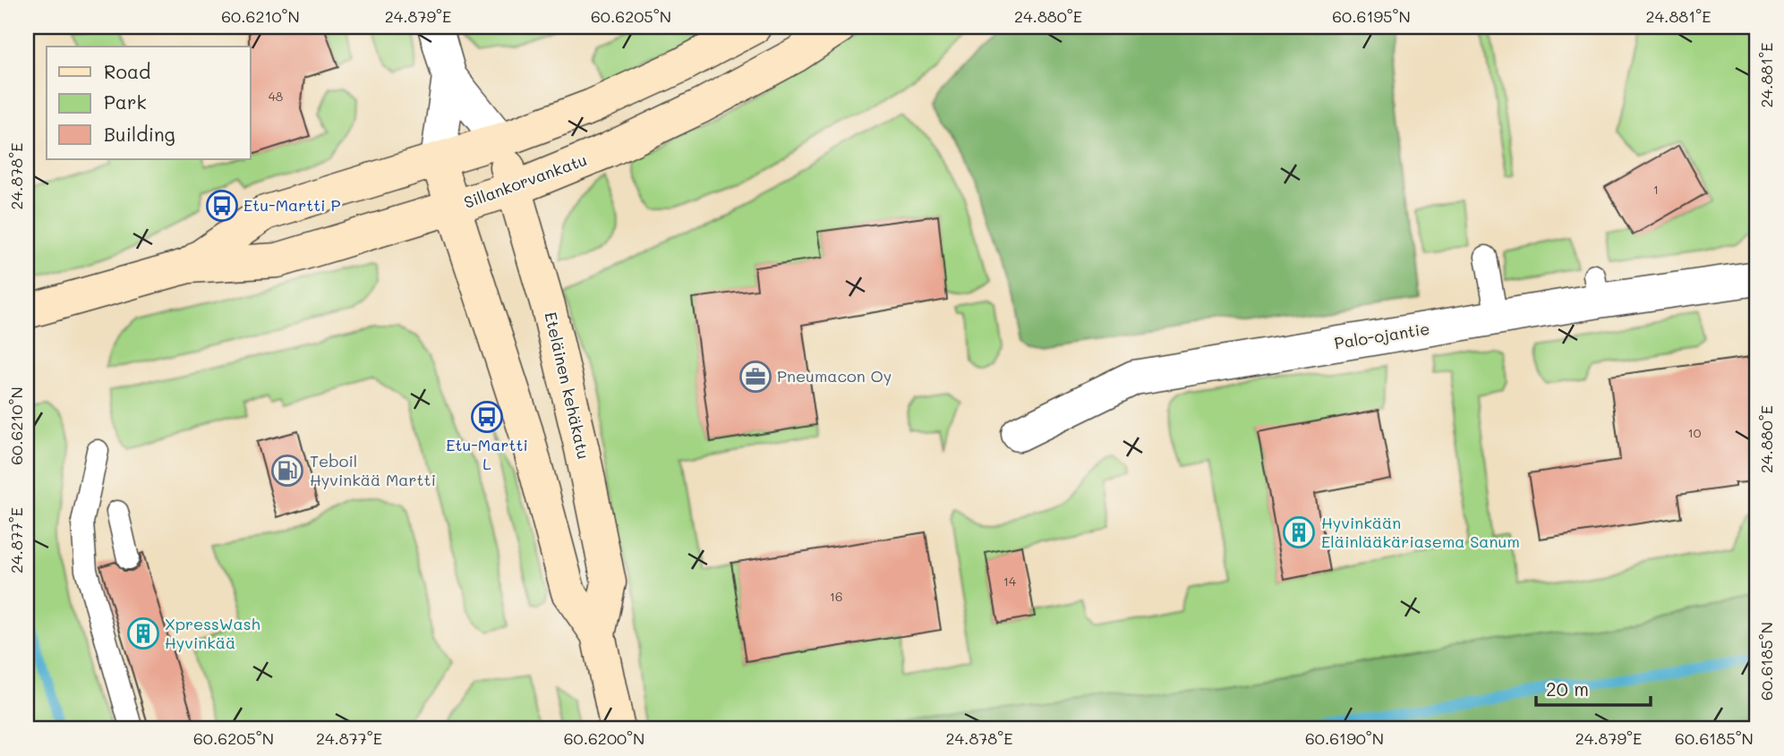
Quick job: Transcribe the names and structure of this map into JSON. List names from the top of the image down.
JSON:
{
  "streets": {
    "main road": ["Sillankorvankatu", "Eteläinen kehäkatu"],
    "street": ["Palo-ojantie"]
  },
  "crossings": [
    ["Sillankorvankatu", "Eteläinen kehäkatu"]
  ],
  "places": {
    "bus stop": ["Etu-Martti P", "Etu-Martti L"],
    "office": ["Pneumacon Oy"],
    "fuel station": ["Teboil Hyvinkää Martti"],
    "building": ["Hyvinkään Eläinlääkäriasema Sanum", "XpressWash Hyvinkää"]
  },
  "house_numbers": [
    "48",
    "1",
    "10",
    "14",
    "16"
  ],
  "legend": ["Road", "Park", "Building"],
  "scale_bar": "20 m",
  "coordinates": [
    "60.6210°N",
    "24.879°E",
    "60.6205°N",
    "24.880°E",
    "60.6195°N",
    "24.881°E",
    "24.878°E",
    "24.877°E",
    "60.6185°N",
    "60.6200°N",
    "60.6190°N"
  ]
}
